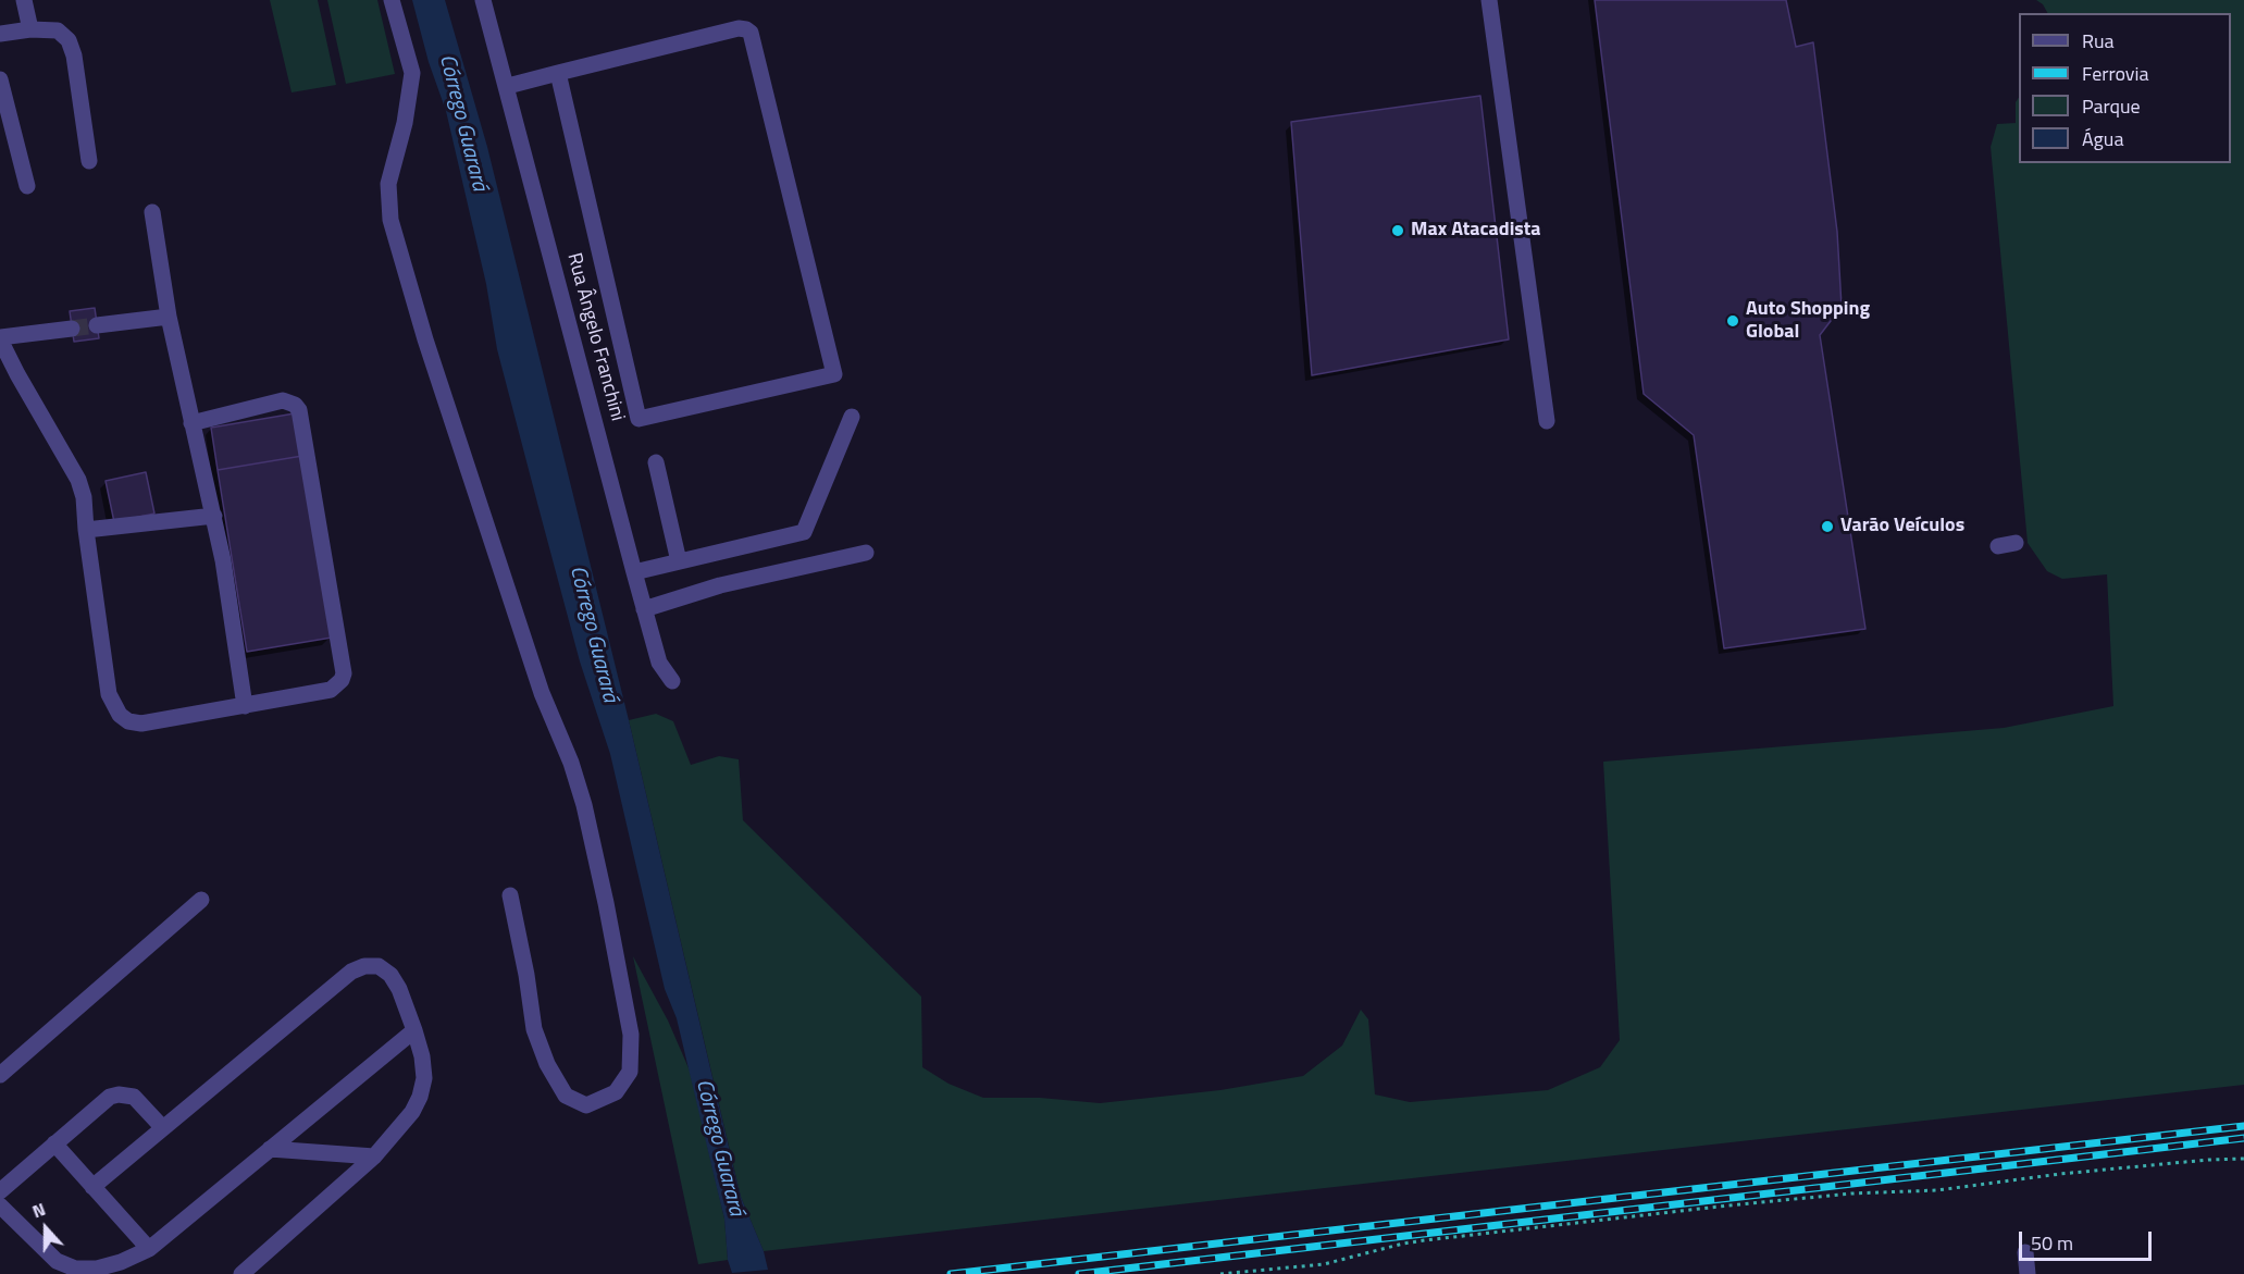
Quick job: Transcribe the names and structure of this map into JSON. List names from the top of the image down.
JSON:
{
  "streets": {
    "street": ["Rua Ângelo Franchini"]
  },
  "water": ["Córrego Guarará"],
  "places": ["Max Atacadista", "Auto Shopping Global", "Varão Veículos"],
  "legend": [
    "Rua",
    "Ferrovia",
    "Parque",
    "Água"
  ],
  "scale_bar": "50 m",
  "north": "top"
}
